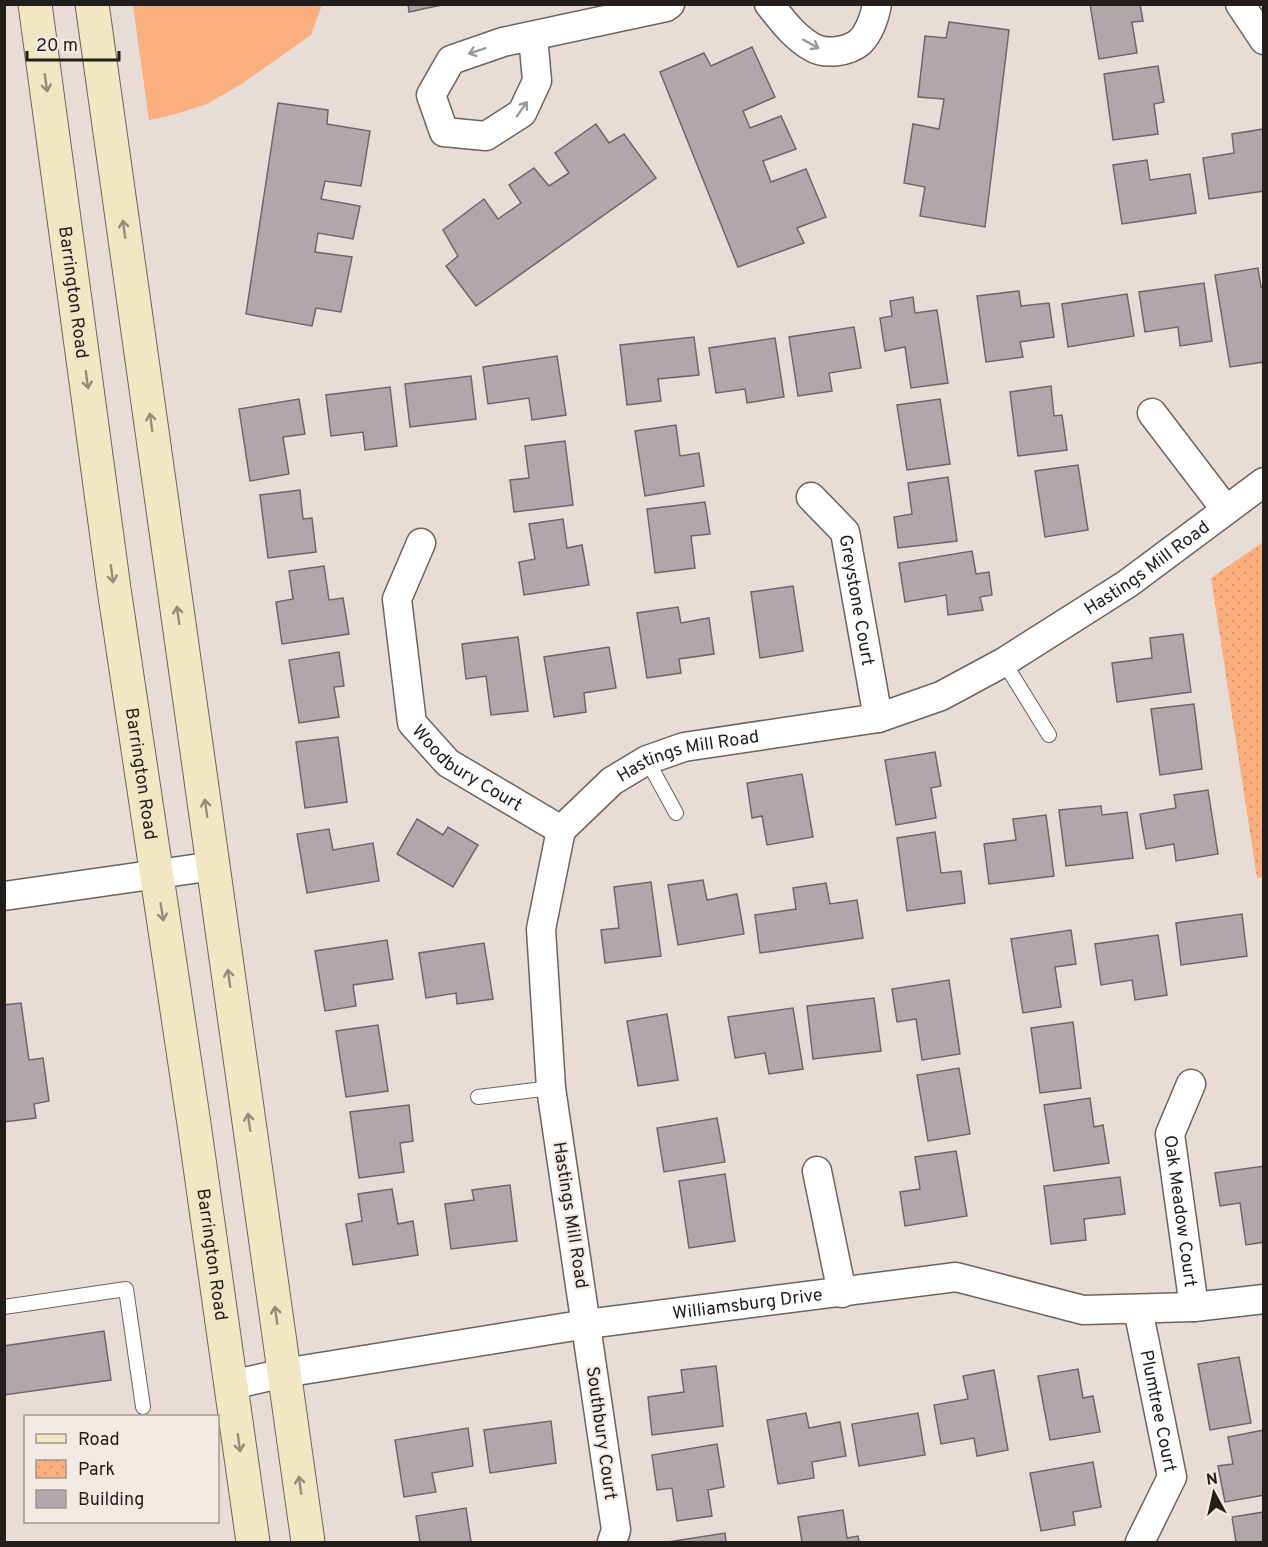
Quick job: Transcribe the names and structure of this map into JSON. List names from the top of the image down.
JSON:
{
  "streets": {
    "main road": ["Barrington Road"],
    "street": [
      "Hastings Mill Road",
      "Greystone Court",
      "Woodbury Court",
      "Oak Meadow Court",
      "Williamsburg Drive",
      "Plumtree Court",
      "Southbury Court"
    ]
  },
  "crossings": [
    ["Barrington Road", "Williamsburg Drive"],
    ["Hastings Mill Road", "Greystone Court"],
    ["Hastings Mill Road", "Woodbury Court"],
    ["Hastings Mill Road", "Williamsburg Drive"],
    ["Hastings Mill Road", "Southbury Court"],
    ["Oak Meadow Court", "Williamsburg Drive"],
    ["Williamsburg Drive", "Plumtree Court"],
    ["Williamsburg Drive", "Southbury Court"]
  ],
  "legend": ["Road", "Park", "Building"],
  "scale_bar": "20 m",
  "north": "top"
}
